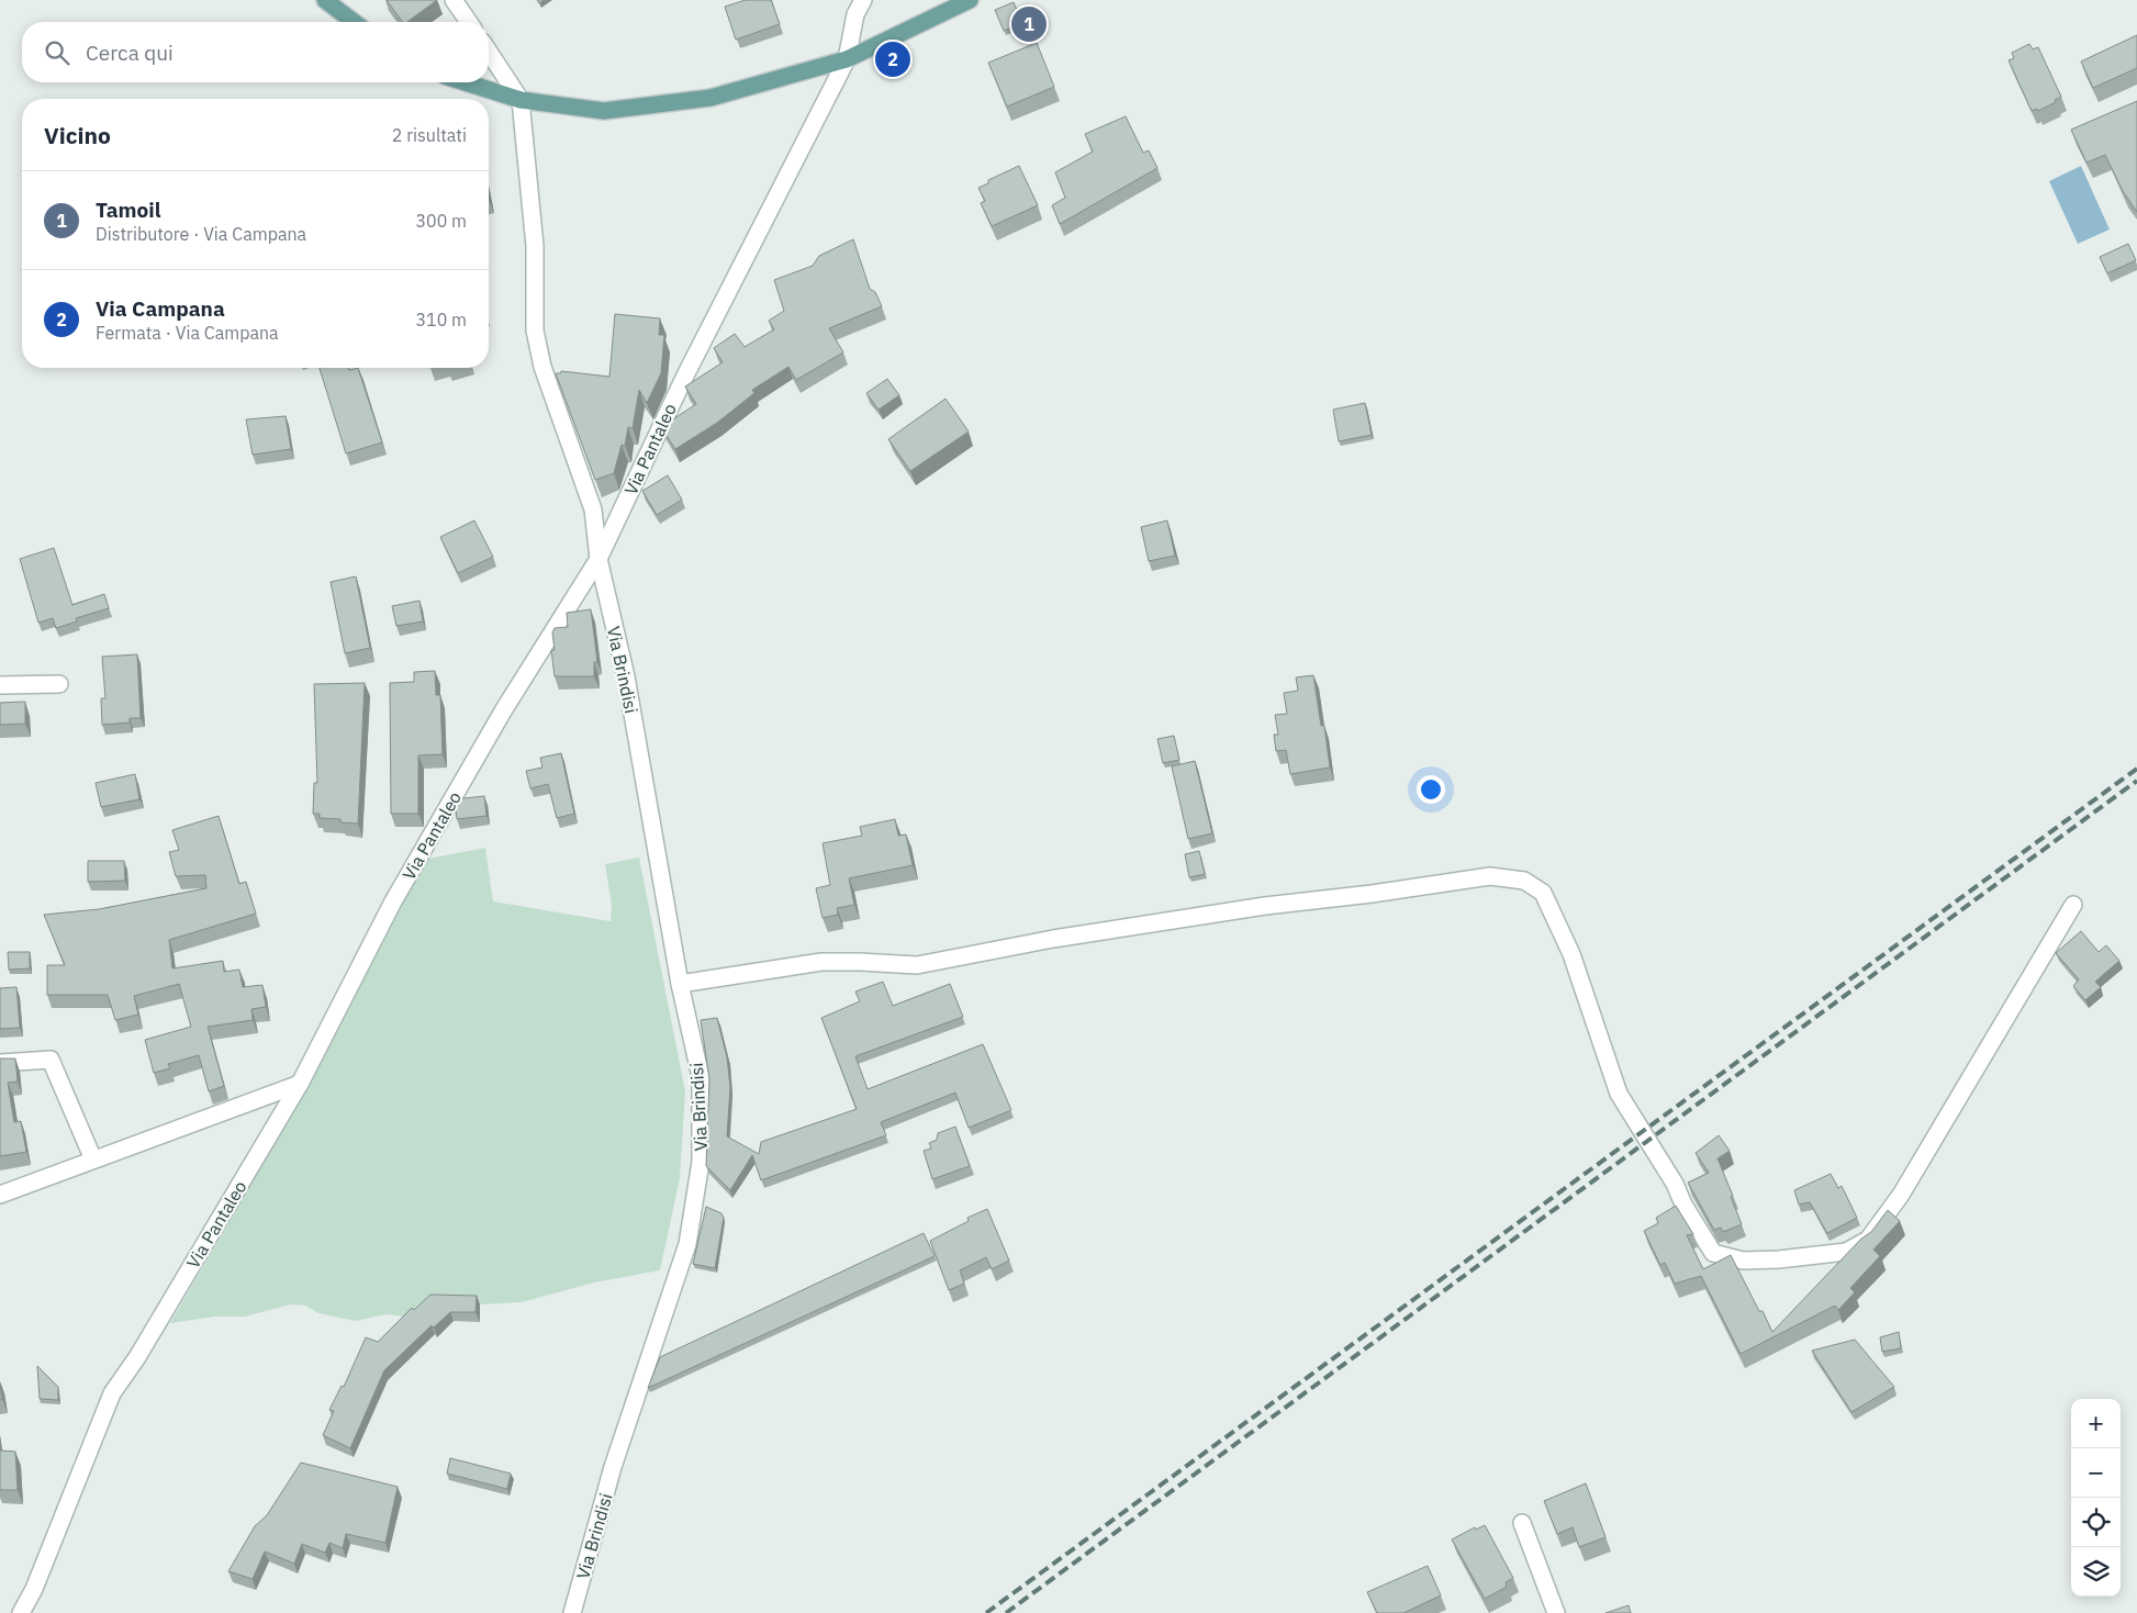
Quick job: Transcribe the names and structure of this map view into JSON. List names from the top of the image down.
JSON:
{
  "streets": {
    "street": ["Via Pantaleo", "Via Brindisi"]
  },
  "crossings": [
    ["Via Pantaleo", "Via Brindisi"]
  ],
  "page": {
    "pins": ["1", "2"],
    "search": "Cerca qui",
    "heading": ["Vicino", "2 risultati"],
    "list": [
      {
        "mark": "1",
        "name": "Tamoil",
        "note": "Distributore · Via Campana",
        "value": "300 m"
      },
      {
        "mark": "2",
        "name": "Via Campana",
        "note": "Fermata · Via Campana",
        "value": "310 m"
      }
    ],
    "map_buttons": ["+", "−"]
  }
}
